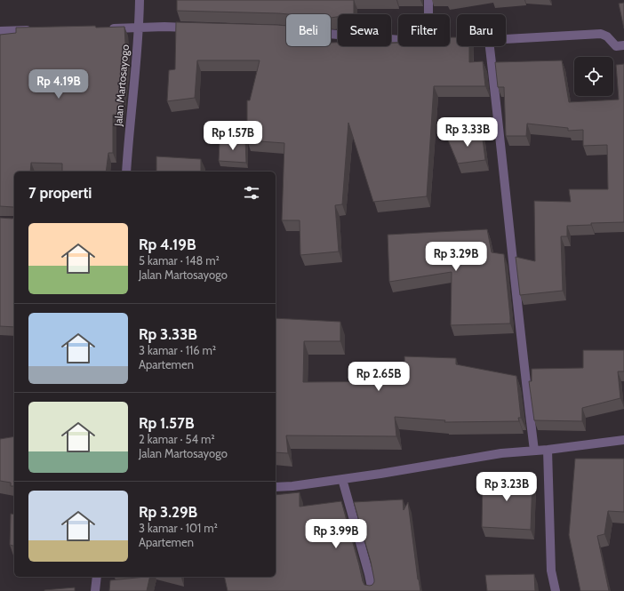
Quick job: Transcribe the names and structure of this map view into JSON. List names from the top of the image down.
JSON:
{
  "streets": {
    "street": ["Jalan Martosayogo"]
  },
  "page": {
    "chip": [
      "Beli",
      "Sewa",
      "Filter",
      "Baru"
    ],
    "price": [
      "Rp 4.19B",
      "Rp 3.33B",
      "Rp 1.57B",
      "Rp 3.29B",
      "Rp 2.65B",
      "Rp 3.23B",
      "Rp 3.99B"
    ],
    "heading": "7 properti",
    "list": [
      {
        "name": "Rp 4.19B",
        "note": "5 kamar · 148 m² · Jalan Martosayogo"
      },
      {
        "name": "Rp 3.33B",
        "note": "3 kamar · 116 m² · Apartemen"
      },
      {
        "name": "Rp 1.57B",
        "note": "2 kamar · 54 m² · Jalan Martosayogo"
      },
      {
        "name": "Rp 3.29B",
        "note": "3 kamar · 101 m² · Apartemen"
      }
    ]
  }
}
